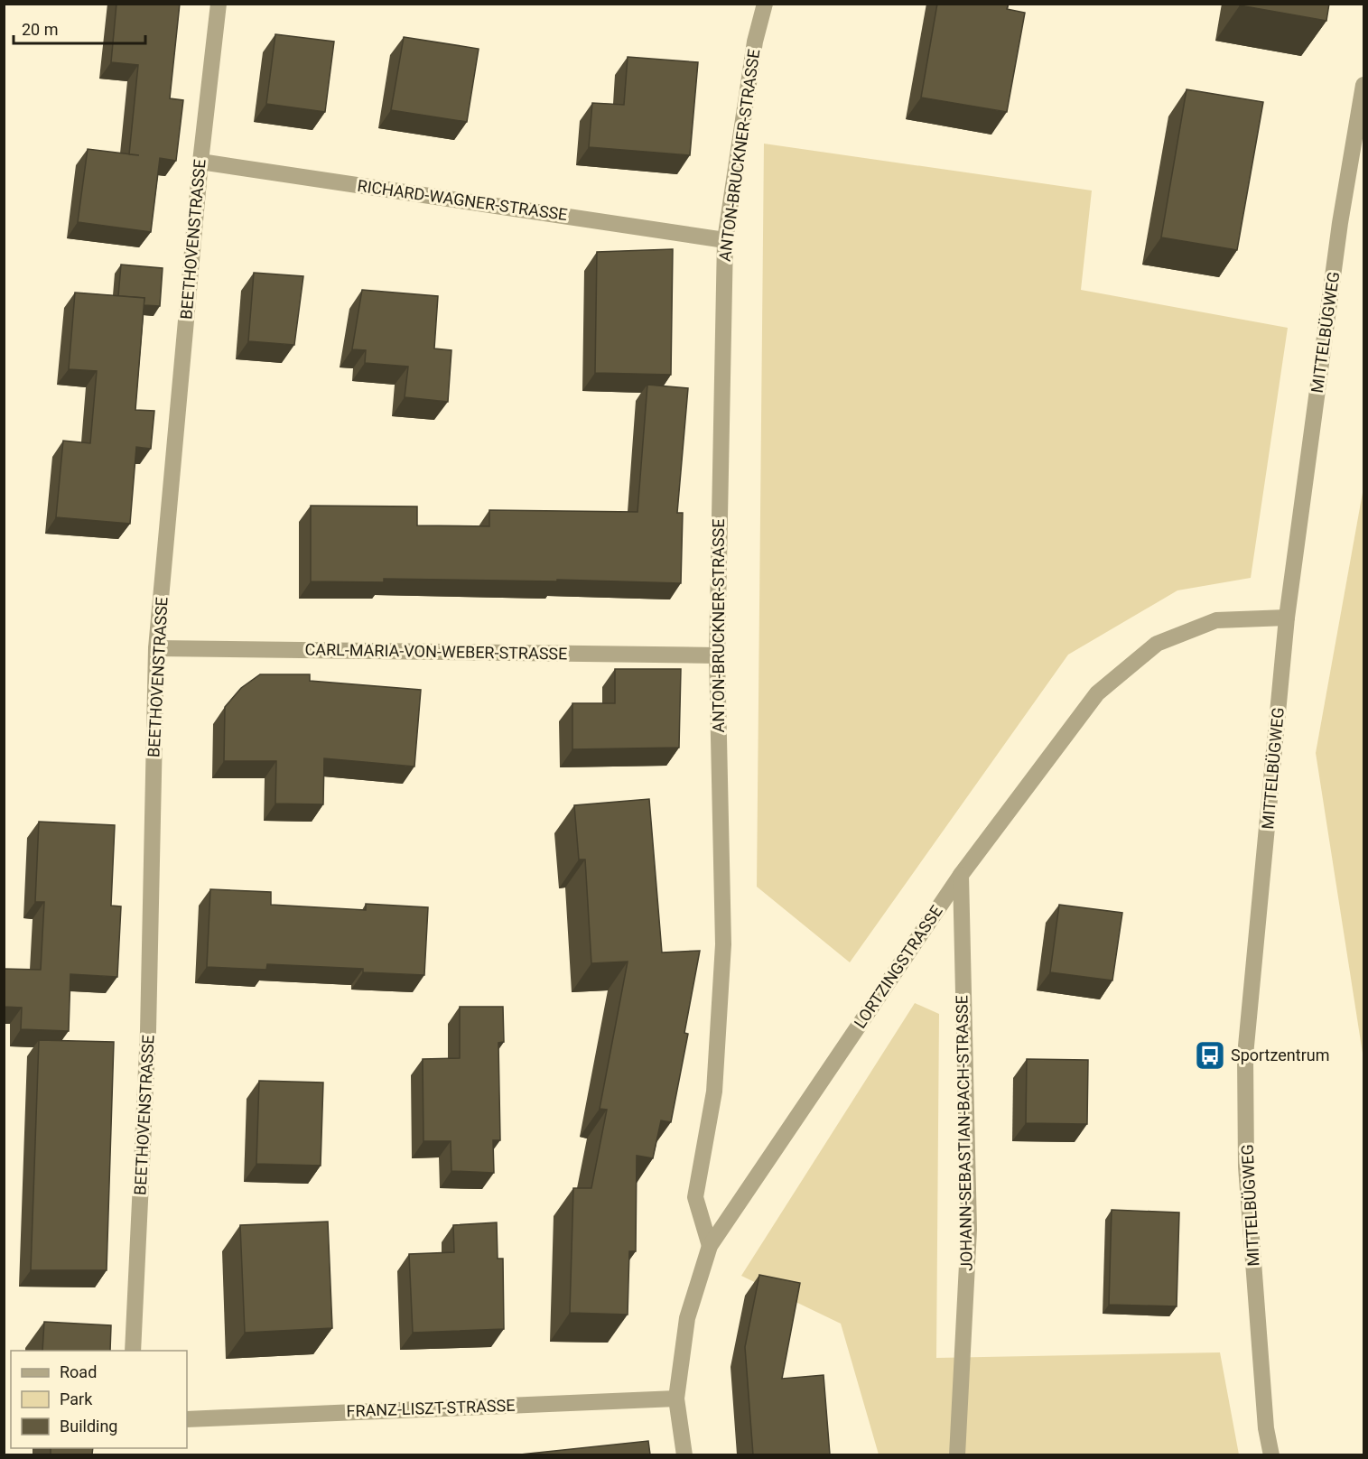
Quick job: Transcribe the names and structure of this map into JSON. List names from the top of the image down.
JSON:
{
  "streets": {
    "street": [
      "ANTON-BRUCKNER-STRASSE",
      "RICHARD-WAGNER-STRASSE",
      "BEETHOVENSTRASSE",
      "MITTELBÜGWEG",
      "CARL-MARIA-VON-WEBER-STRASSE",
      "LORTZINGSTRASSE",
      "JOHANN-SEBASTIAN-BACH-STRASSE",
      "FRANZ-LISZT-STRASSE"
    ]
  },
  "crossings": [
    ["ANTON-BRUCKNER-STRASSE", "RICHARD-WAGNER-STRASSE"],
    ["ANTON-BRUCKNER-STRASSE", "CARL-MARIA-VON-WEBER-STRASSE"],
    ["ANTON-BRUCKNER-STRASSE", "LORTZINGSTRASSE"],
    ["RICHARD-WAGNER-STRASSE", "BEETHOVENSTRASSE"],
    ["BEETHOVENSTRASSE", "CARL-MARIA-VON-WEBER-STRASSE"],
    ["MITTELBÜGWEG", "LORTZINGSTRASSE"],
    ["LORTZINGSTRASSE", "JOHANN-SEBASTIAN-BACH-STRASSE"],
    ["LORTZINGSTRASSE", "FRANZ-LISZT-STRASSE"]
  ],
  "places": {
    "bus stop": ["Sportzentrum"]
  },
  "legend": ["Road", "Park", "Building"],
  "scale_bar": "20 m"
}
